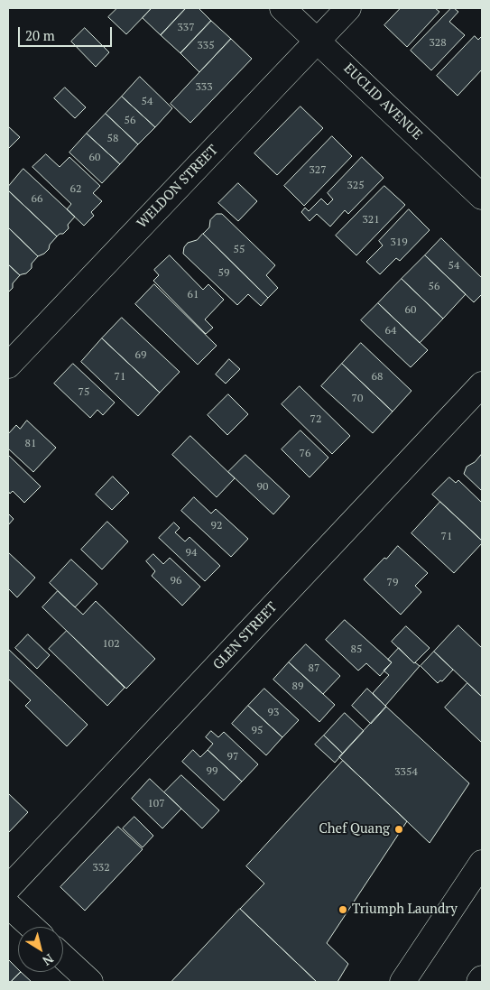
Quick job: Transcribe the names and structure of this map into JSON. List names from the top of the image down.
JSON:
{
  "streets": {
    "street": ["EUCLID AVENUE", "WELDON STREET", "GLEN STREET"]
  },
  "crossings": [
    ["EUCLID AVENUE", "WELDON STREET"]
  ],
  "places": ["Chef Quang", "Triumph Laundry"],
  "house_numbers": [
    "337",
    "328",
    "335",
    "333",
    "54",
    "56",
    "58",
    "60",
    "327",
    "325",
    "62",
    "66",
    "321",
    "319",
    "55",
    "54",
    "59",
    "56",
    "61",
    "60",
    "64",
    "69",
    "71",
    "68",
    "75",
    "70",
    "72",
    "81",
    "76",
    "90",
    "92",
    "71",
    "94",
    "96",
    "79",
    "102",
    "85",
    "87",
    "89",
    "93",
    "95",
    "97",
    "99",
    "3354",
    "107",
    "332"
  ],
  "scale_bar": "20 m",
  "north": "bottom right"
}
